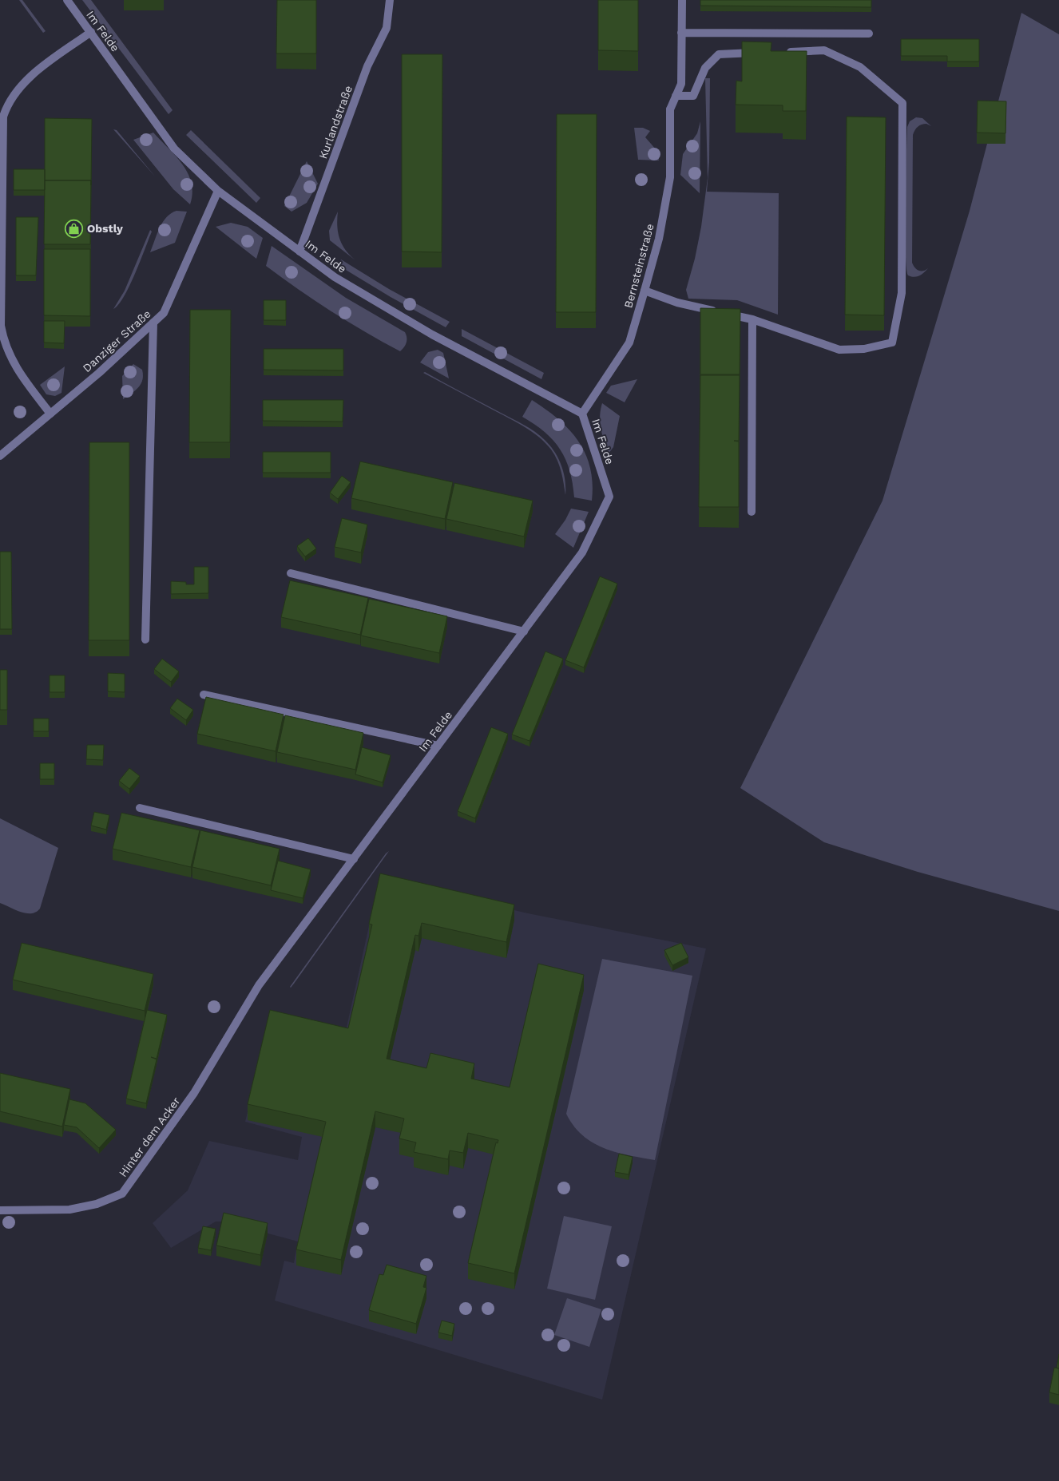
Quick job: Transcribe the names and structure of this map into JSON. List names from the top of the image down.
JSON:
{
  "streets": {
    "street": [
      "Im Felde",
      "Kurlandstraße",
      "Bernsteinstraße",
      "Danziger Straße",
      "Hinter dem Acker"
    ]
  },
  "crossings": [
    ["Im Felde", "Kurlandstraße"],
    ["Im Felde", "Bernsteinstraße"],
    ["Im Felde", "Danziger Straße"],
    ["Im Felde", "Hinter dem Acker"]
  ],
  "places": {
    "shop": ["Obstly"]
  }
}
